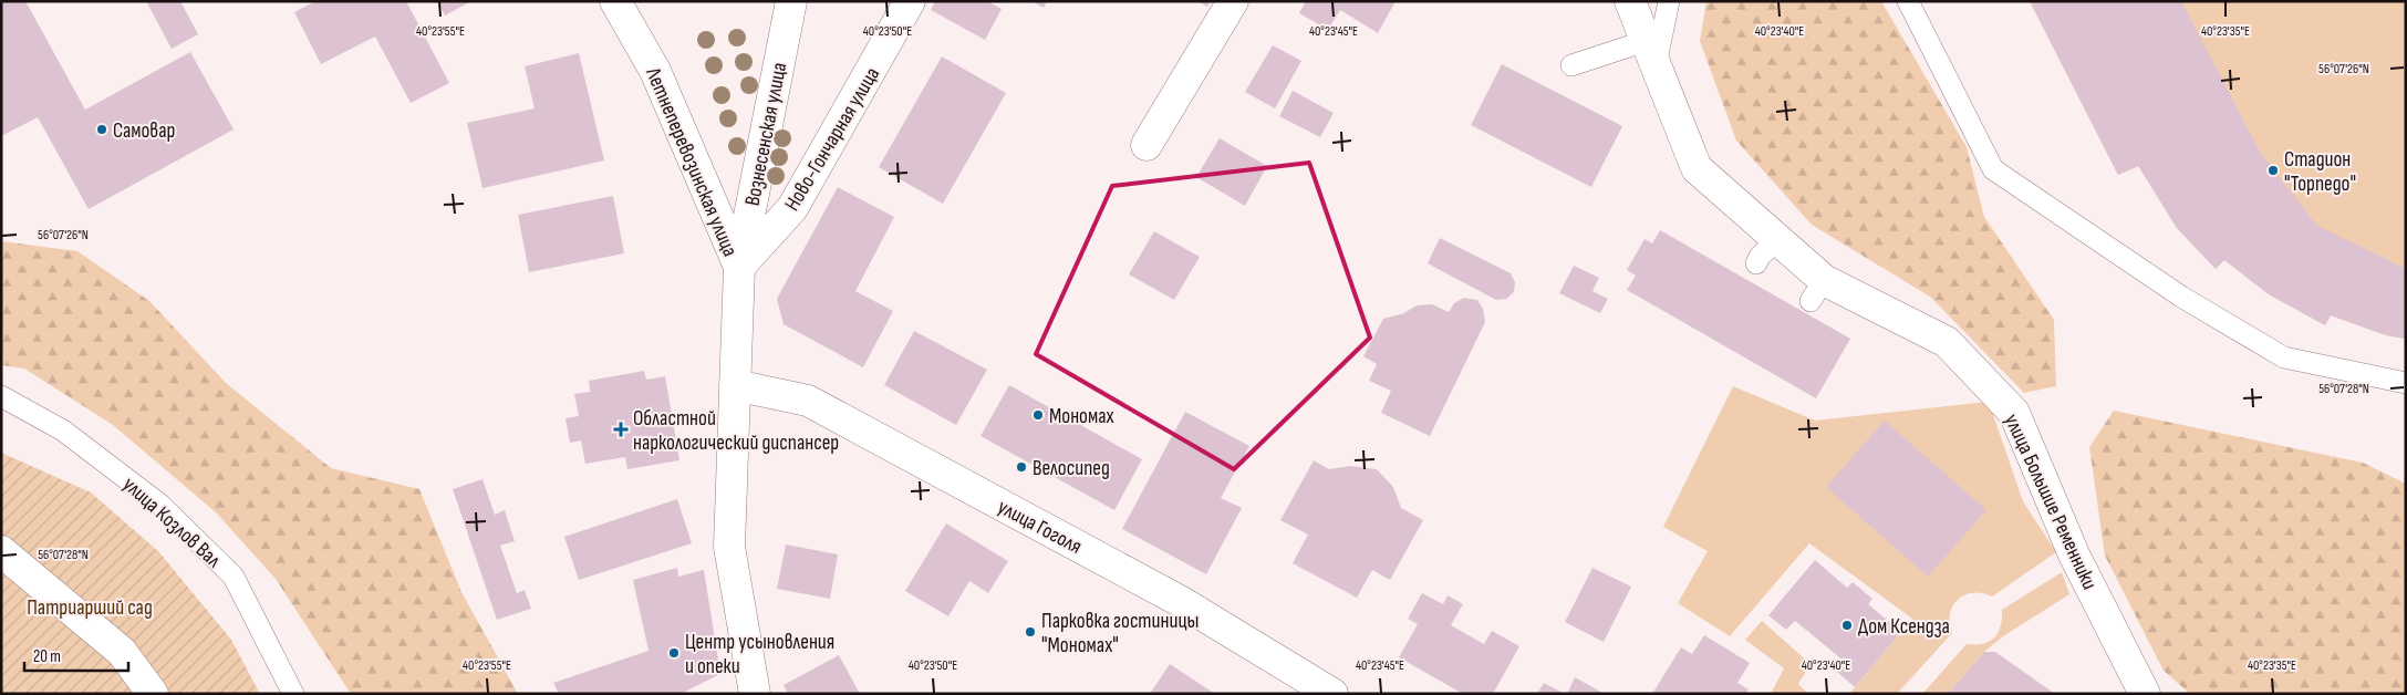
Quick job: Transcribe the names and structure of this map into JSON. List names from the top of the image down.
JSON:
{
  "streets": {
    "street": [
      "Вознесенская улица",
      "Ново-Гончарная улица",
      "Летнеперевозинская улица",
      "улица Большие Ременники",
      "улица Гоголя"
    ],
    "lane": ["улица Козлов Вал"]
  },
  "crossings": [
    ["Вознесенская улица", "Ново-Гончарная улица"],
    ["Вознесенская улица", "Летнеперевозинская улица"],
    ["Ново-Гончарная улица", "Летнеперевозинская улица"],
    ["Летнеперевозинская улица", "улица Гоголя"]
  ],
  "parks": ["Патриарший сад"],
  "places": {
    "other": [
      "Самовар",
      "Стадион \"Торпедо\"",
      "Мономах",
      "Велосипед",
      "Дом Ксендза",
      "Парковка гостиницы \"Мономах\"",
      "Центр усыновления и опеки"
    ],
    "health": ["Областной наркологический диспансер"]
  },
  "scale_bar": "20 m",
  "coordinates": [
    "40°23'55\"E",
    "40°23'50\"E",
    "40°23'45\"E",
    "40°23'40\"E",
    "40°23'35\"E",
    "56°07'26\"N",
    "56°07'28\"N"
  ]
}
